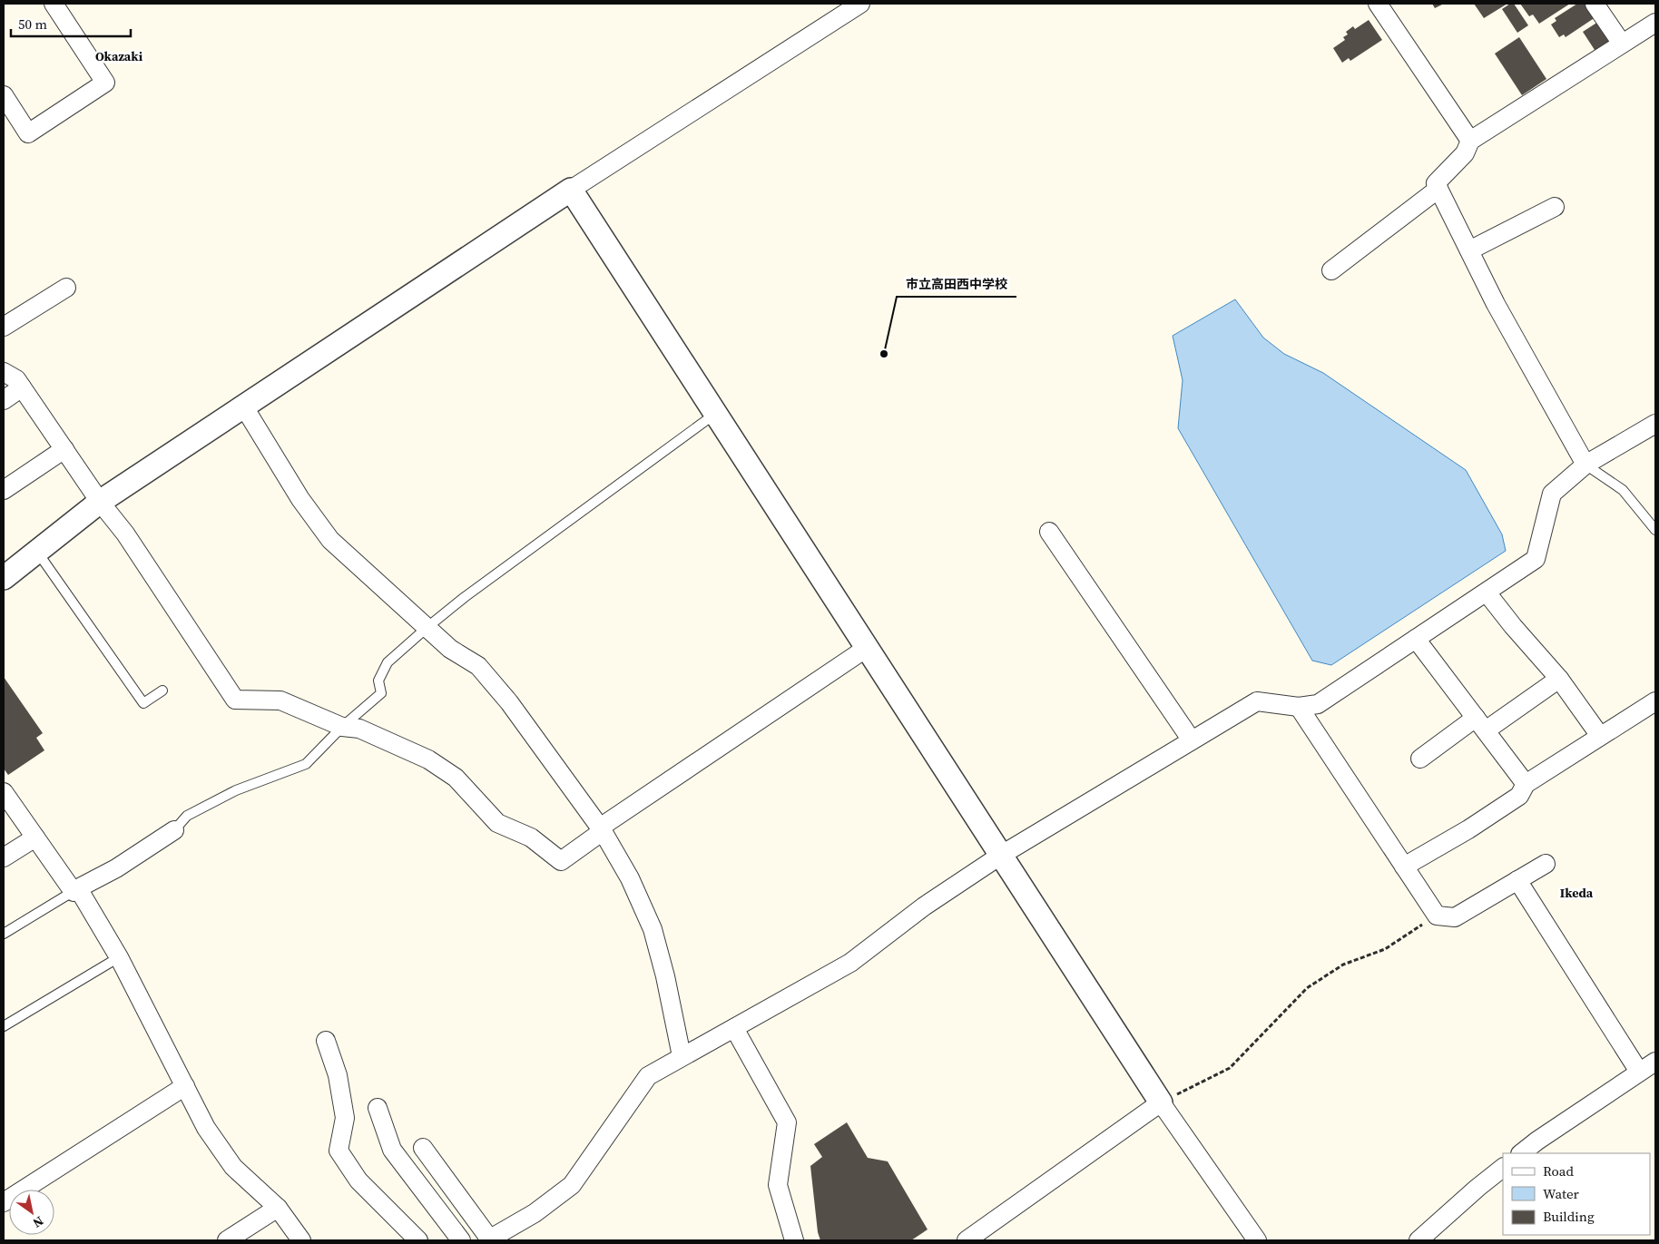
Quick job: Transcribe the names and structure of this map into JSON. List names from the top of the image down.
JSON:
{
  "districts": ["Okazaki", "Ikeda"],
  "places": ["市立高田西中学校"],
  "legend": ["Road", "Water", "Building"],
  "scale_bar": "50 m",
  "north": "bottom right"
}
